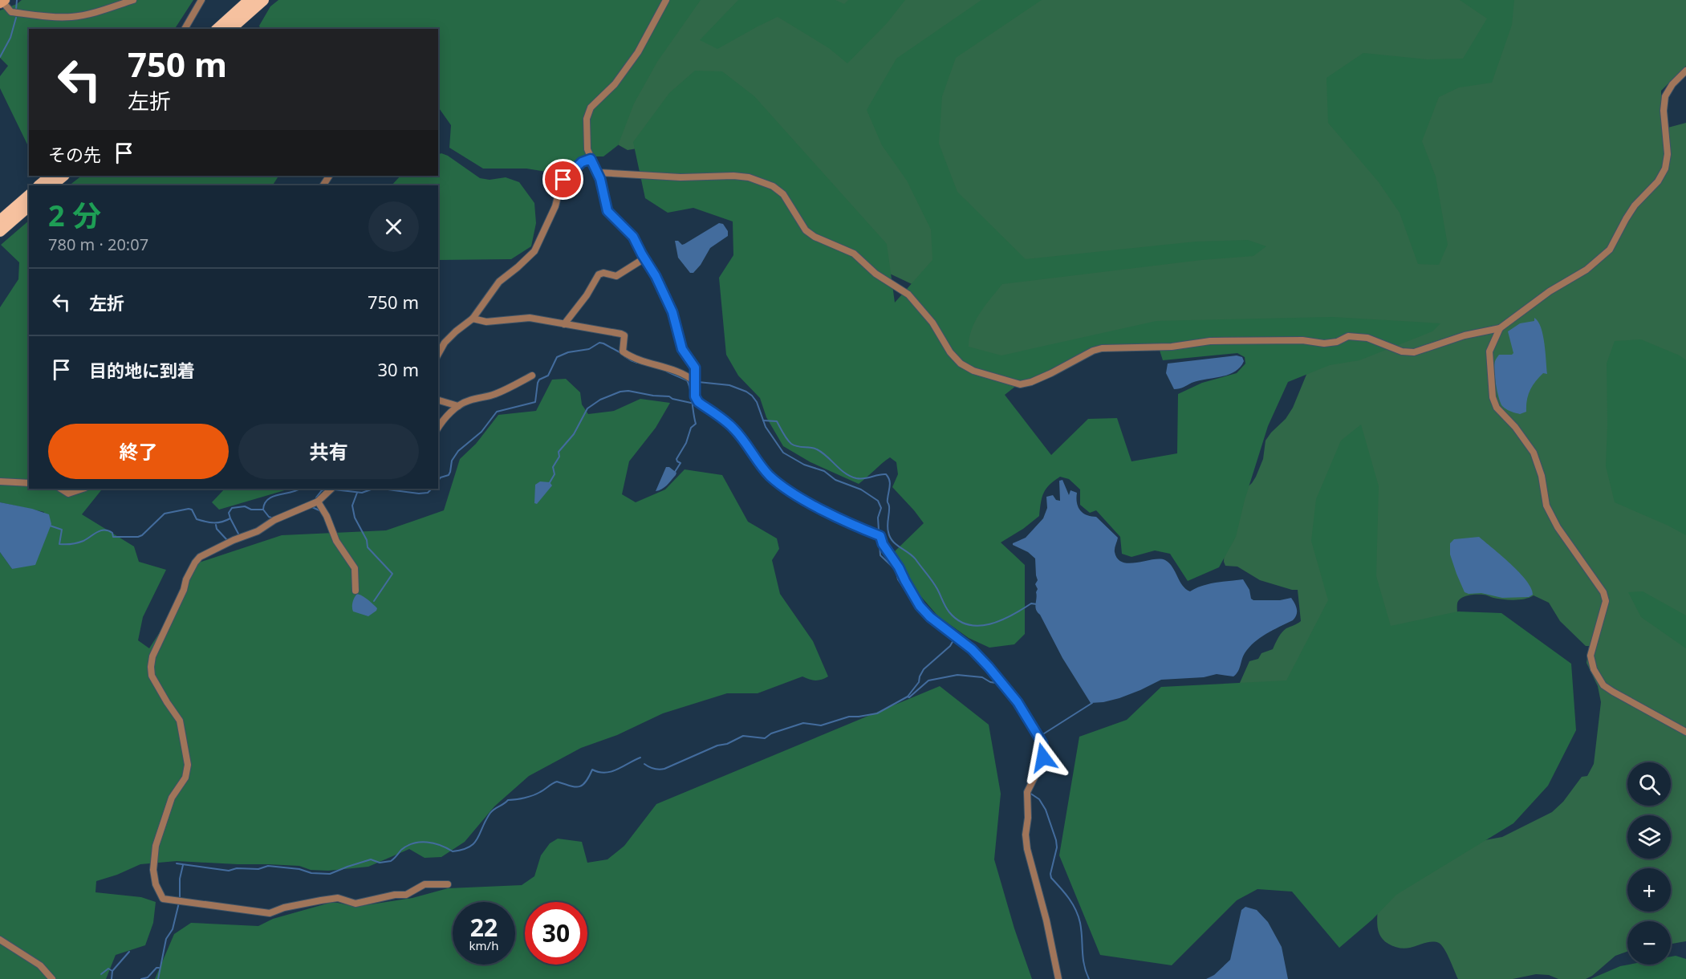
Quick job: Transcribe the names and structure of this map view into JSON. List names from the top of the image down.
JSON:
{
  "page": {
    "turn": ["750 m", "左折"],
    "then": "その先",
    "heading": ["2 分", "780 m · 20:07"],
    "list": [
      {
        "name": "左折",
        "value": "750 m"
      },
      {
        "name": "目的地に到着",
        "value": "30 m"
      }
    ],
    "buttons": ["終了", "共有"],
    "map_buttons": ["+", "−"],
    "speed": "22 km/h",
    "limit": "30"
  }
}
